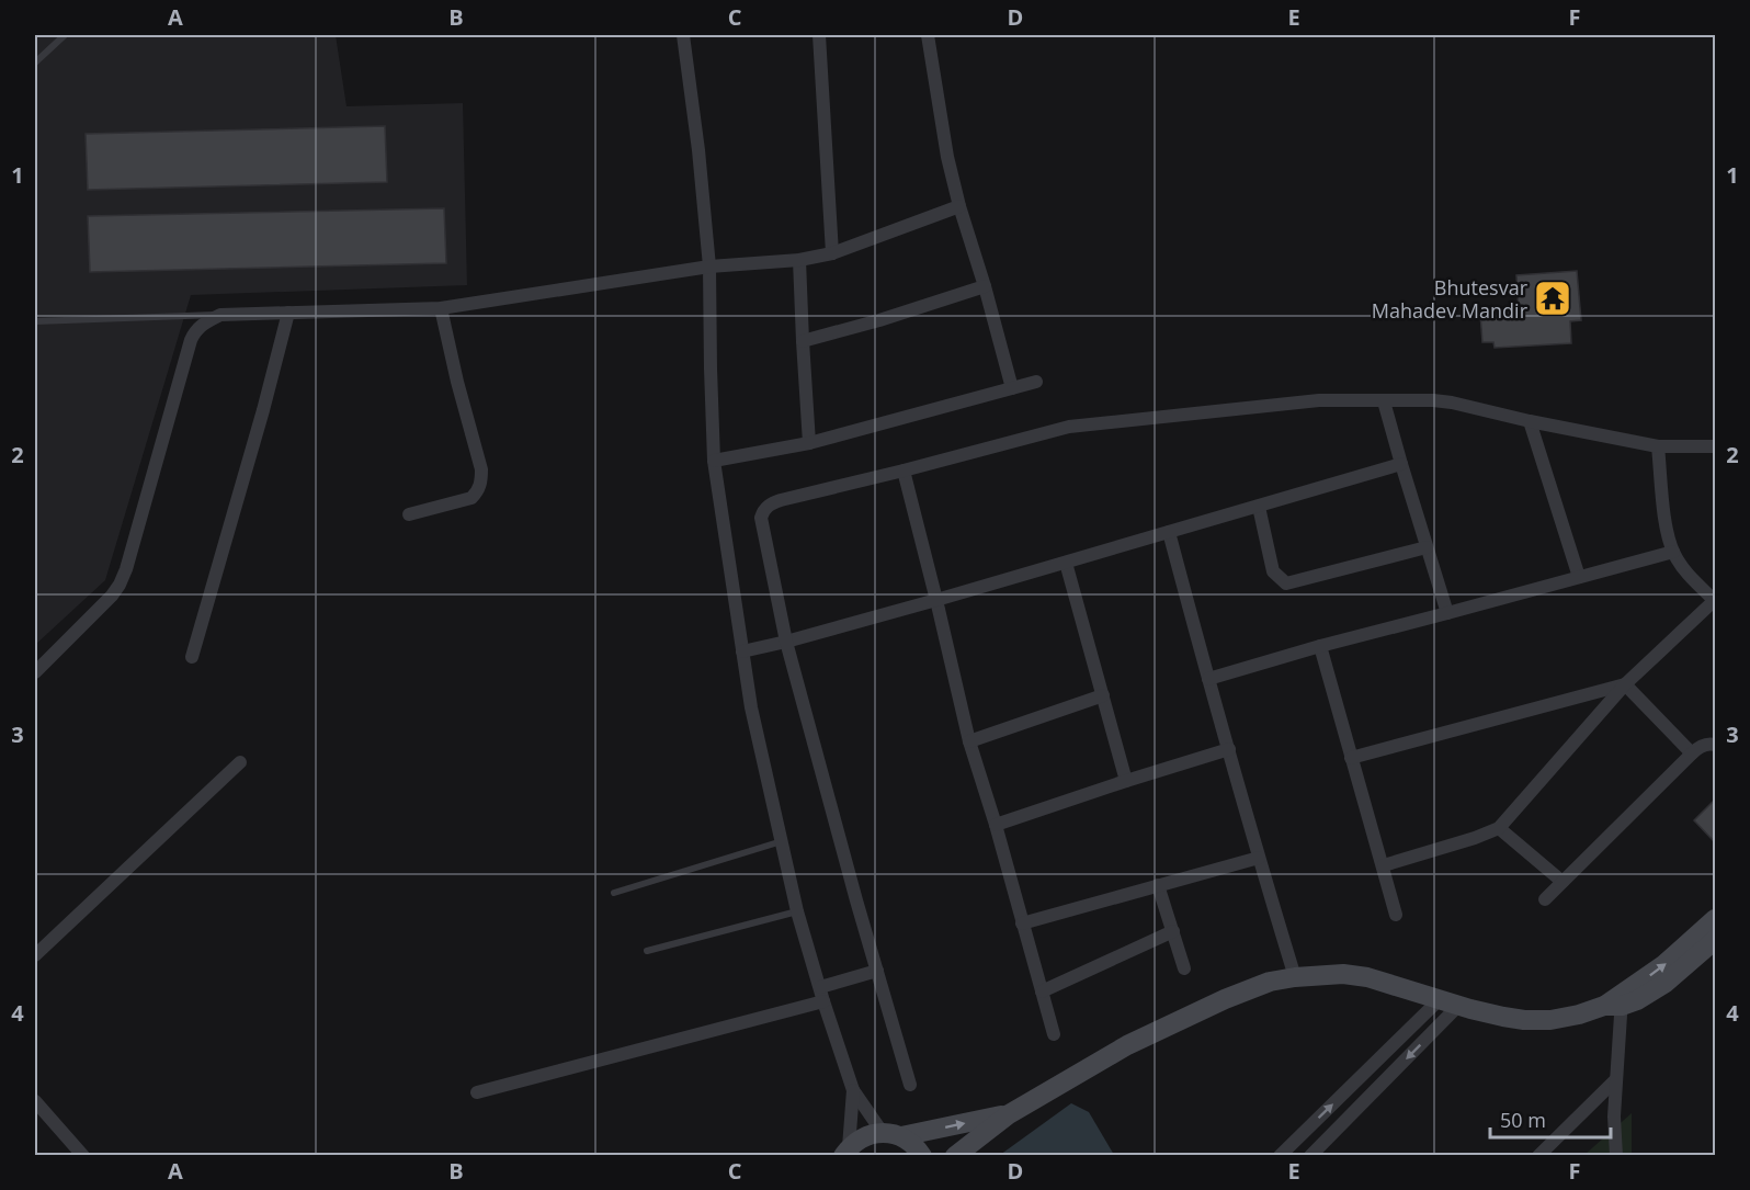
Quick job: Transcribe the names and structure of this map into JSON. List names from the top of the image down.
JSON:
{
  "places": {
    "temple": ["Bhutesvar Mahadev Mandir"]
  },
  "scale_bar": "50 m",
  "grid": {
    "columns": [
      "A",
      "B",
      "C",
      "D",
      "E",
      "F"
    ],
    "rows": [
      "1",
      "2",
      "3",
      "4"
    ]
  }
}
